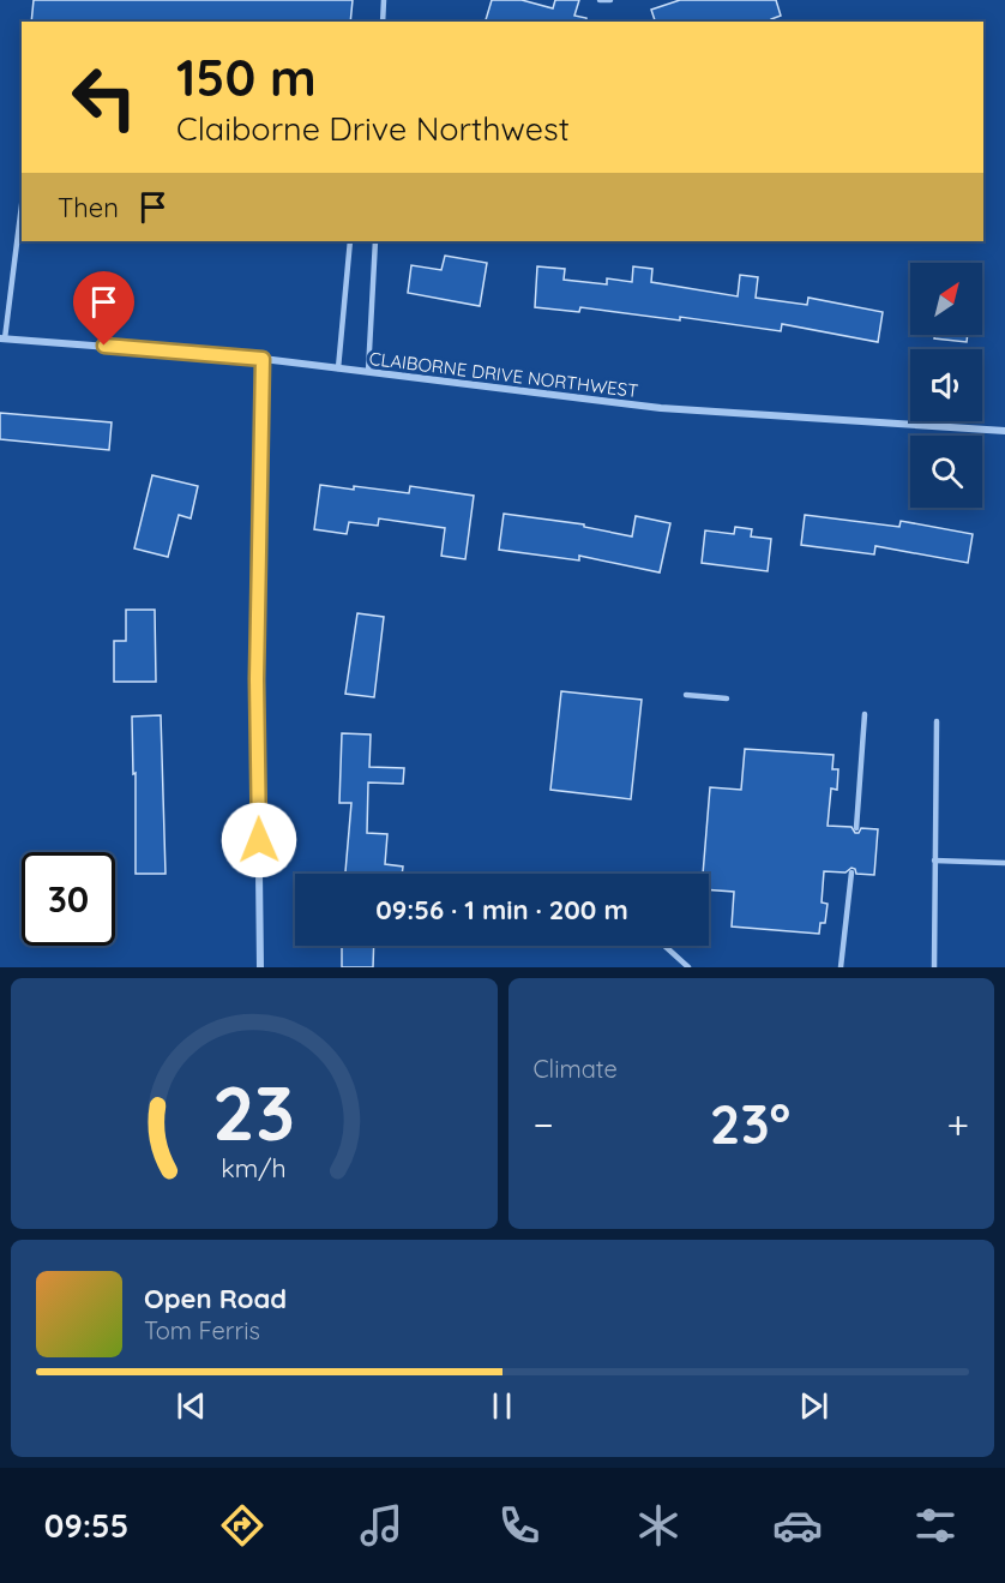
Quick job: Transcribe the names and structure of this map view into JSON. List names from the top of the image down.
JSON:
{
  "streets": {
    "street": ["CLAIBORNE DRIVE NORTHWEST"]
  },
  "north": "top right",
  "page": {
    "turn": ["150 m", "Claiborne Drive Northwest"],
    "then": "Then",
    "limit": "30",
    "trip": "09:56 · 1 min · 200 m",
    "tile": "Climate",
    "heat": ["−", "23°", "+"],
    "song": ["Open Road", "Tom Ferris"],
    "tabs": "09:55",
    "gauge": ["23", "km/h"]
  }
}
